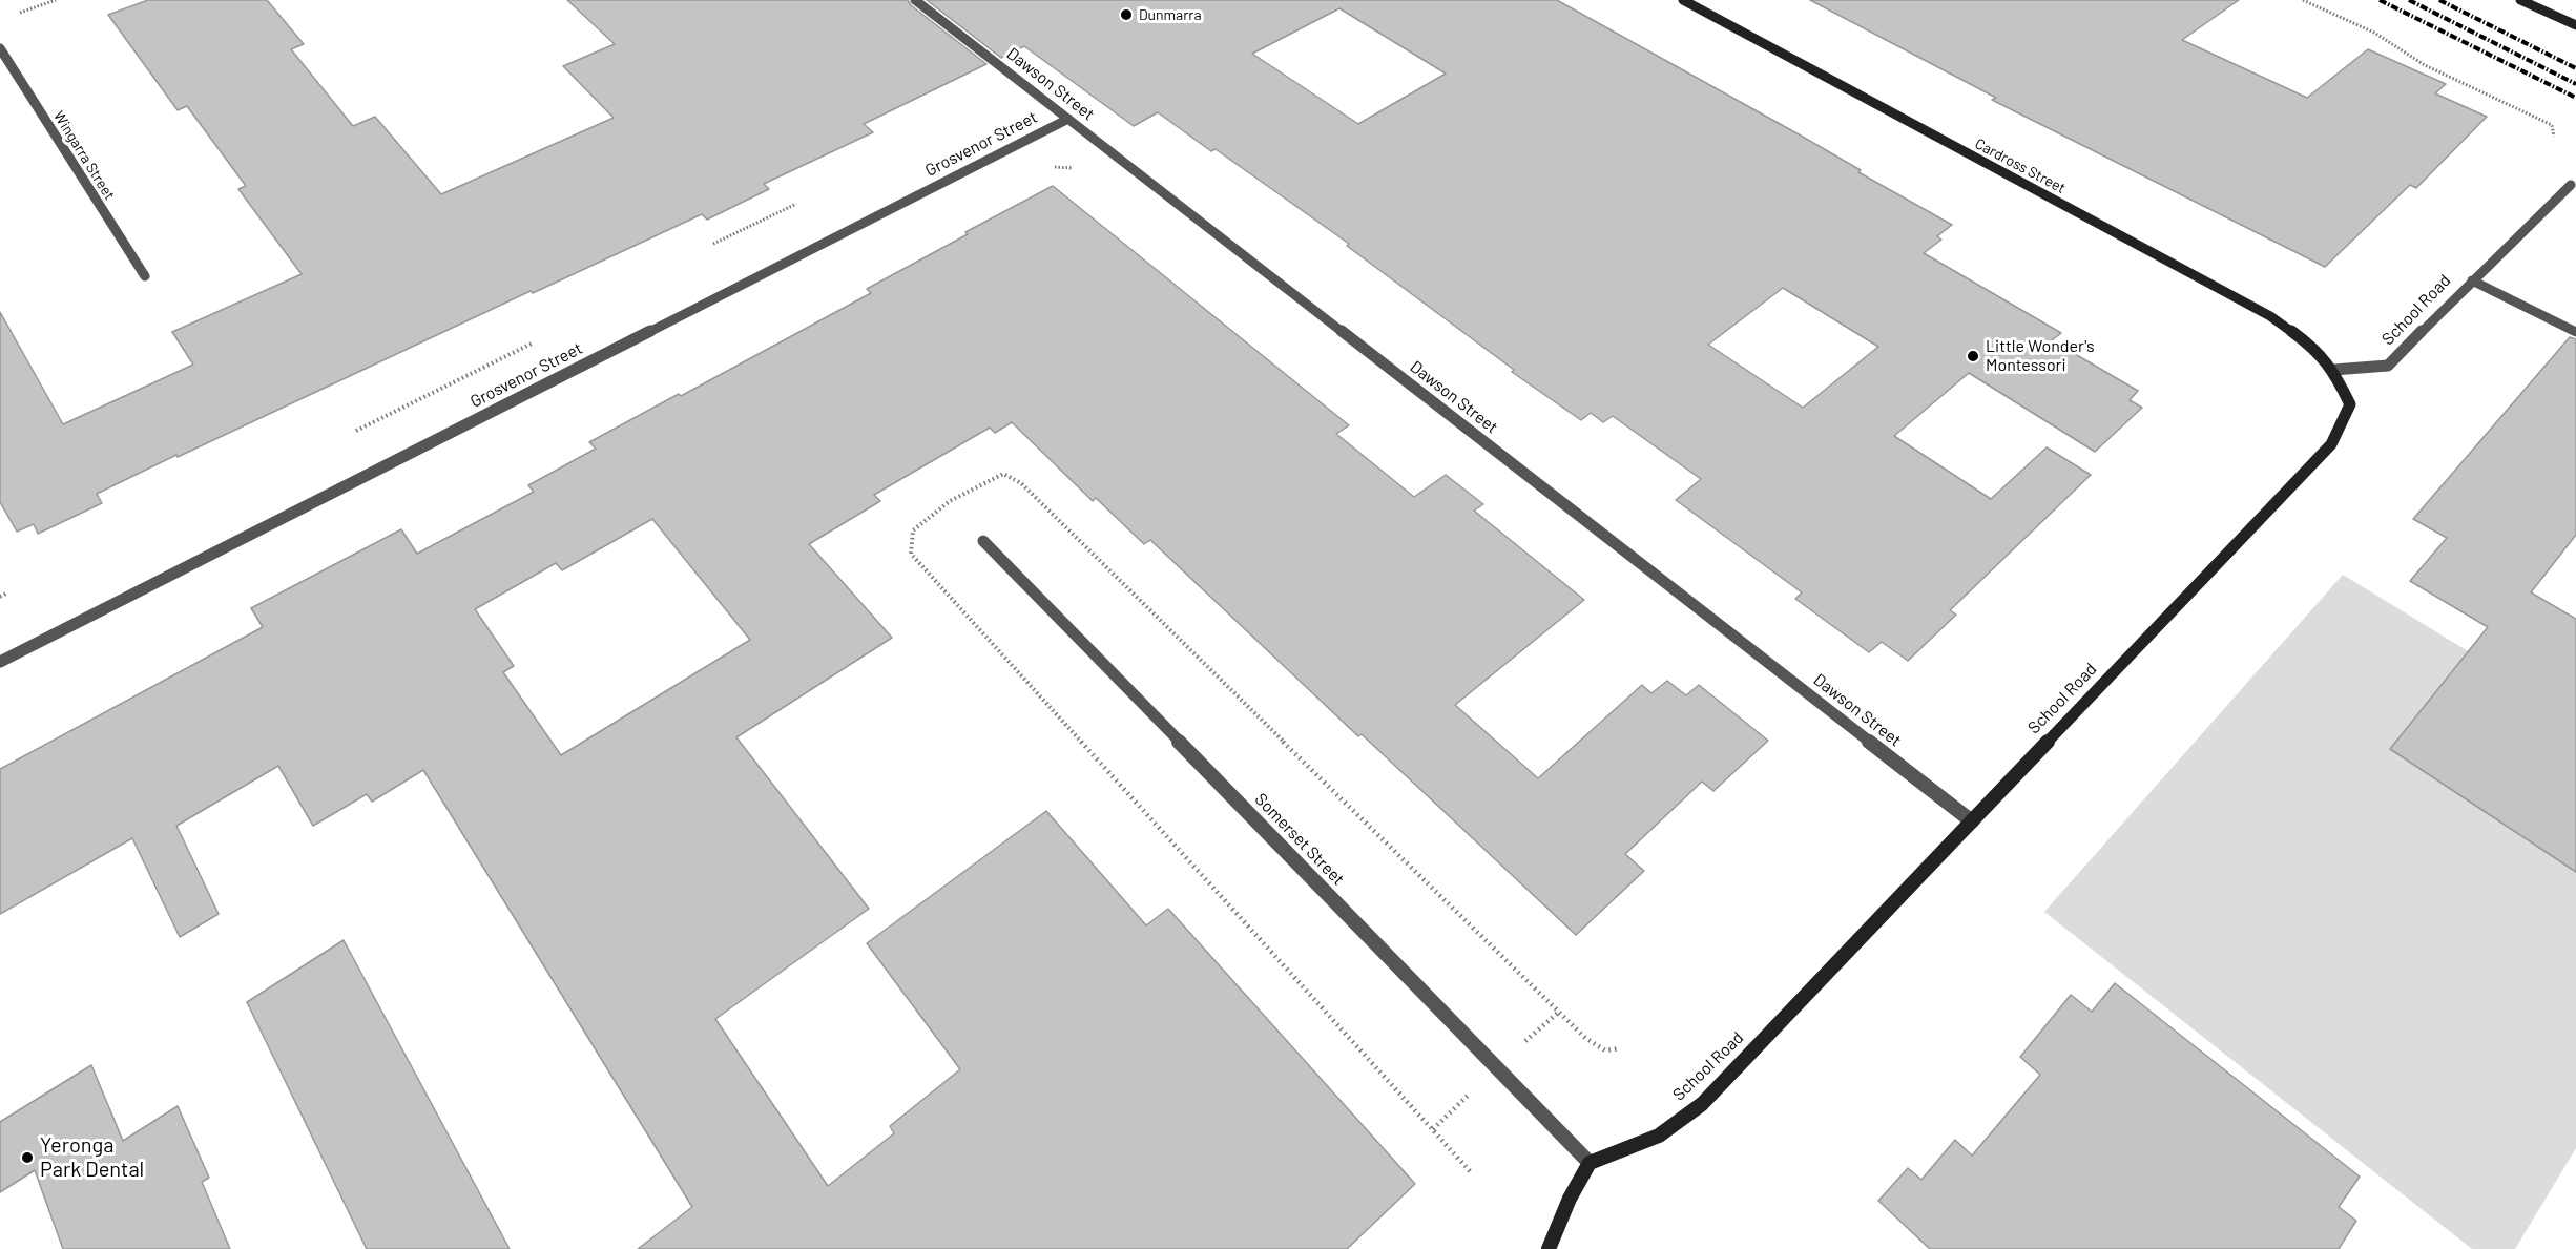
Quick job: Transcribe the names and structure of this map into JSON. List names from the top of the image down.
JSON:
{
  "streets": {
    "street": [
      "Dawson Street",
      "Grosvenor Street",
      "Wingarra Street",
      "Cardross Street",
      "School Road",
      "Somerset Street"
    ]
  },
  "crossings": [
    ["Dawson Street", "Grosvenor Street"],
    ["Dawson Street", "School Road"],
    ["Cardross Street", "School Road"],
    ["School Road", "Somerset Street"]
  ],
  "places": ["Dunmarra", "Little Wonder's Montessori", "Yeronga Park Dental"]
}
